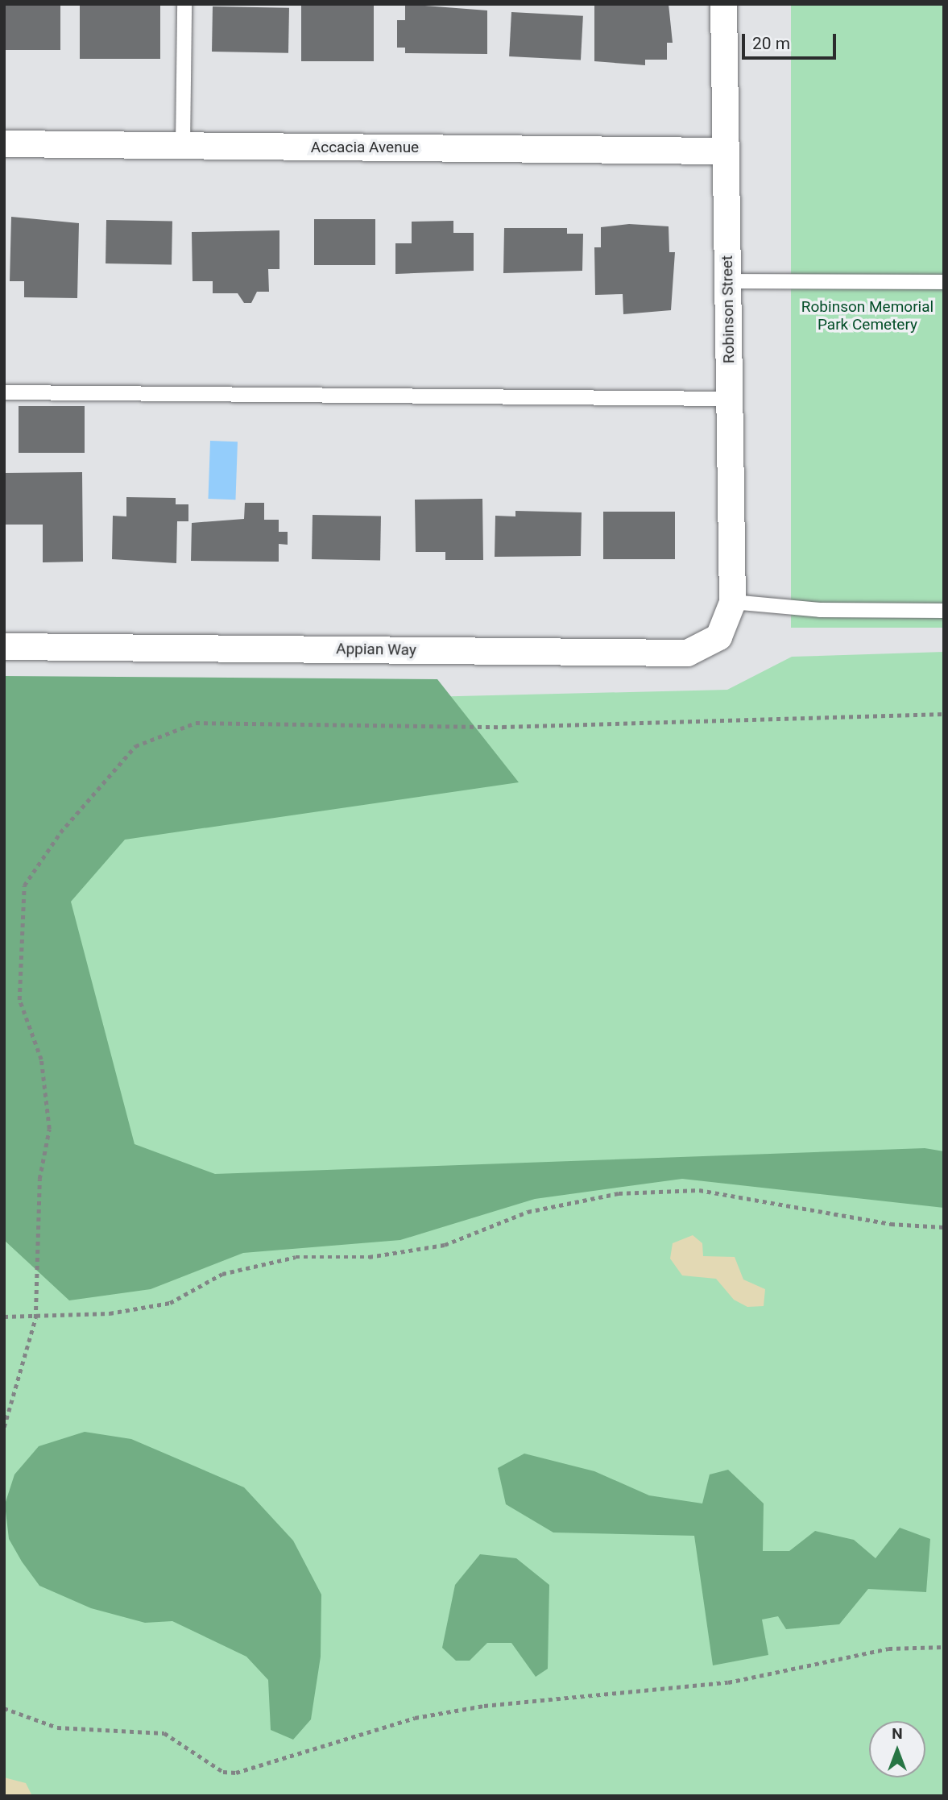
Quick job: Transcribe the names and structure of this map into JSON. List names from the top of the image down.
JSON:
{
  "streets": {
    "street": ["Accacia Avenue", "Robinson Street", "Appian Way"]
  },
  "crossings": [
    ["Accacia Avenue", "Robinson Street"],
    ["Robinson Street", "Appian Way"]
  ],
  "parks": ["Robinson Memorial Park Cemetery"],
  "scale_bar": "20 m",
  "north": "top"
}
